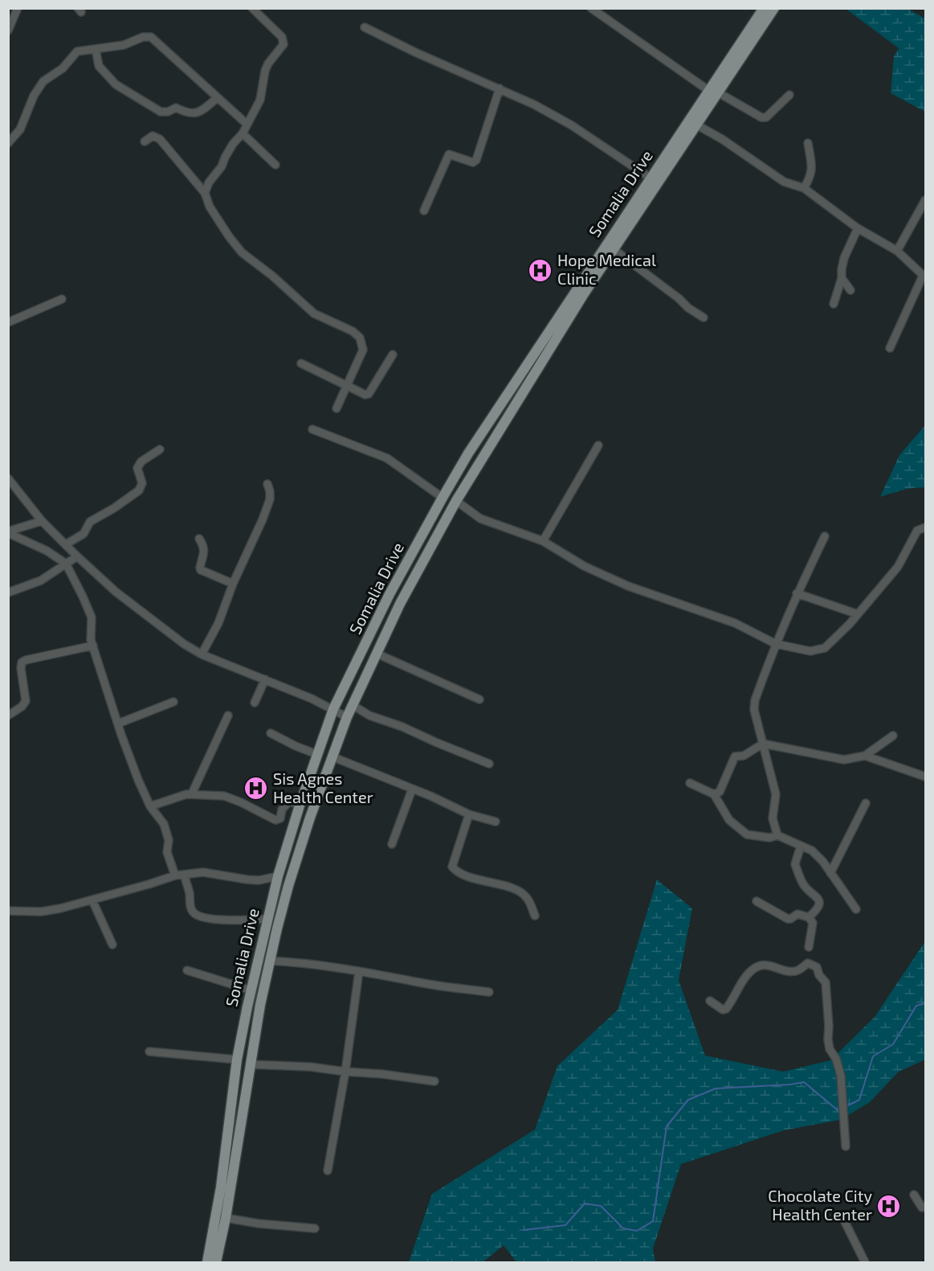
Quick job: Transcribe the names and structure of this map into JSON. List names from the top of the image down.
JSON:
{
  "streets": {
    "main road": ["Somalia Drive"]
  },
  "places": {
    "hospital": ["Hope Medical Clinic", "Sis Agnes Health Center", "Chocolate City Health Center"]
  }
}
